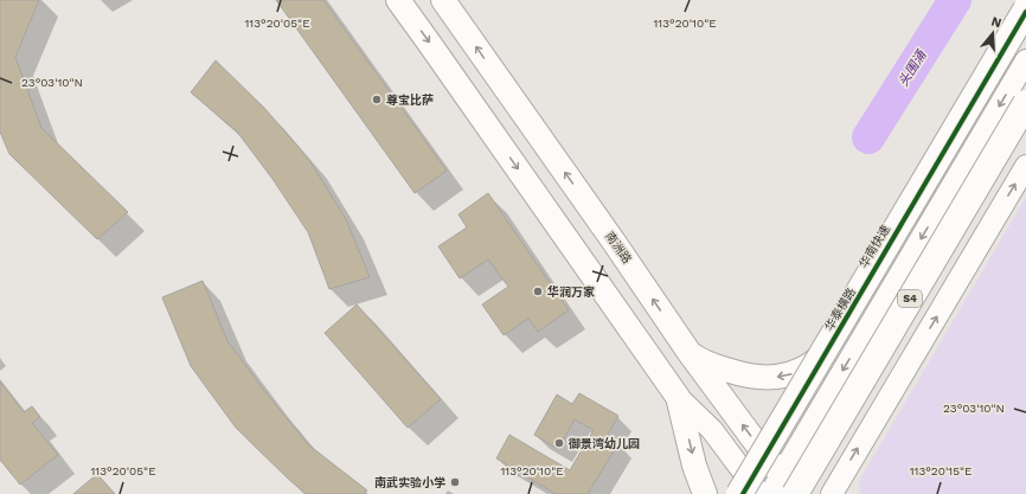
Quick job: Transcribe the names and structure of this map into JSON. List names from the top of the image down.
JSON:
{
  "streets": {
    "highway": ["华南快速", "S4"],
    "main road": ["南洲路"],
    "street": ["华泰横路"]
  },
  "crossings": [
    ["华南快速", "华泰横路"],
    ["南洲路", "S4"],
    ["南洲路", "华泰横路"]
  ],
  "water": ["头围涌"],
  "places": [
    "尊宝比萨",
    "华润万家",
    "御景湾幼儿园",
    "南武实验小学"
  ],
  "north": "top",
  "coordinates": [
    "113°20'05\"E",
    "113°20'10\"E",
    "23°03'10\"N",
    "113°20'15\"E"
  ]
}
